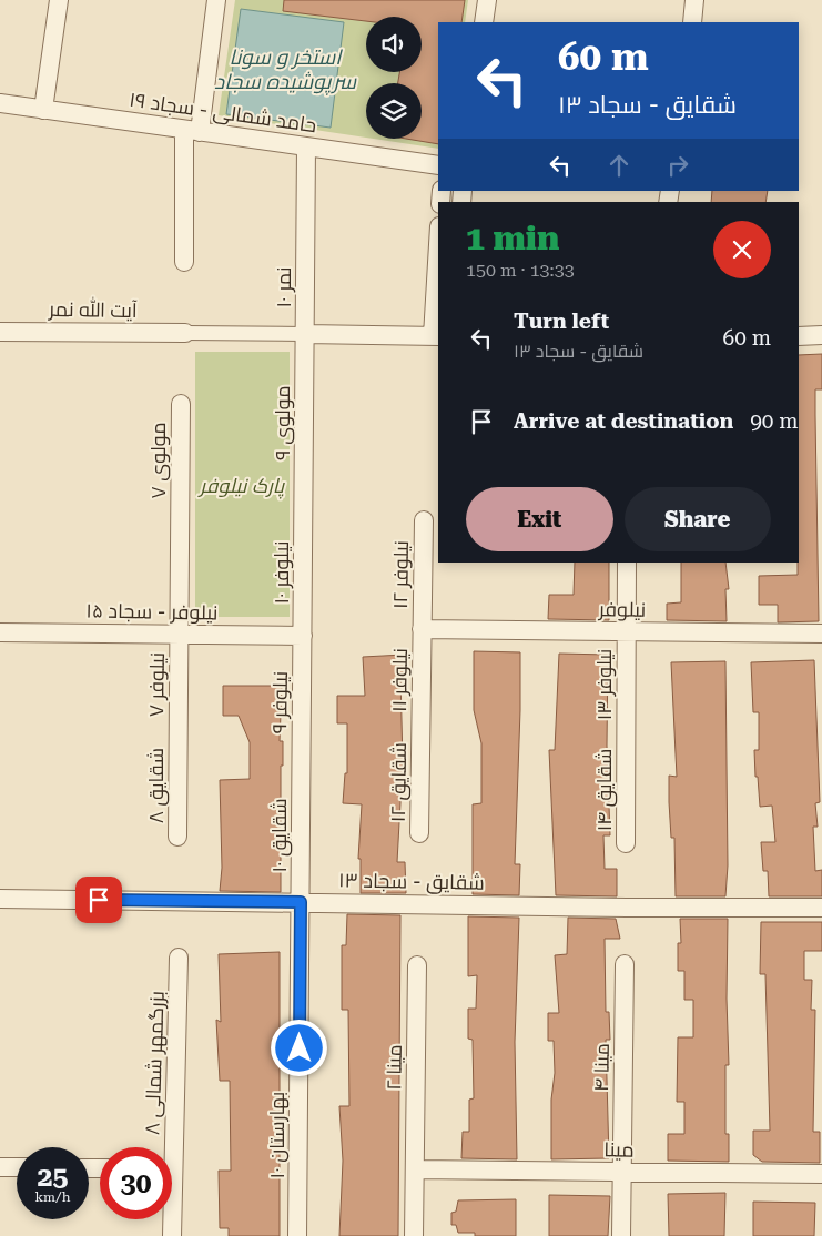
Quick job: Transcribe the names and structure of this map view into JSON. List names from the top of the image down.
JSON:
{
  "streets": {
    "street": [
      "حامد شمالی - سجاد ۱۹",
      "نمر ۱۰",
      "آیت الله نمر",
      "مولوی ۹",
      "مولوی ۷",
      "نیلوفر ۱۰",
      "نیلوفر ۱۲",
      "نیلوفر",
      "نیلوفر - سجاد ۱۵",
      "نیلوفر ۱۱",
      "نیلوفر ۷",
      "نیلوفر ۱۳",
      "نیلوفر ۹",
      "شقایق ۱۲",
      "شقایق ۸",
      "شقایق ۱۴",
      "شقایق ۱۰",
      "شقایق - سجاد ۱۳",
      "بزرگمهر شمالی ۸",
      "مینا ۲",
      "مینا ۴",
      "بهارستان ۱۰",
      "مینا"
    ]
  },
  "crossings": [
    ["حامد شمالی - سجاد ۱۹", "نمر ۱۰"],
    ["نمر ۱۰", "مولوی ۹"],
    ["مولوی ۹", "نیلوفر ۱۰"],
    ["مولوی ۷", "نیلوفر - سجاد ۱۵"],
    ["مولوی ۷", "نیلوفر ۷"],
    ["نیلوفر ۱۰", "نیلوفر - سجاد ۱۵"],
    ["نیلوفر ۱۰", "نیلوفر ۹"],
    ["نیلوفر ۱۲", "نیلوفر"],
    ["نیلوفر ۱۲", "نیلوفر ۱۱"],
    ["نیلوفر", "نیلوفر ۱۱"],
    ["نیلوفر", "نیلوفر ۱۳"],
    ["نیلوفر - سجاد ۱۵", "نیلوفر ۷"],
    ["نیلوفر - سجاد ۱۵", "نیلوفر ۹"],
    ["نیلوفر ۱۱", "شقایق ۱۲"],
    ["نیلوفر ۷", "شقایق ۸"],
    ["نیلوفر ۱۳", "شقایق ۱۴"],
    ["نیلوفر ۹", "شقایق ۱۰"],
    ["شقایق ۱۰", "شقایق - سجاد ۱۳"],
    ["شقایق ۱۰", "بهارستان ۱۰"],
    ["شقایق - سجاد ۱۳", "بهارستان ۱۰"],
    ["مینا ۲", "مینا"],
    ["مینا ۴", "مینا"]
  ],
  "water": ["استخر و سونا سرپوشیده سجاد"],
  "parks": ["پارک نیلوفر"],
  "page": {
    "turn": ["60 m", "شقایق - سجاد ۱۳"],
    "heading": ["1 min", "150 m · 13:33"],
    "list": [
      {
        "name": "Turn left",
        "note": "شقایق - سجاد ۱۳",
        "value": "60 m"
      },
      {
        "name": "Arrive at destination",
        "value": "90 m"
      }
    ],
    "buttons": ["Exit", "Share"],
    "speed": "25 km/h",
    "limit": "30"
  }
}
